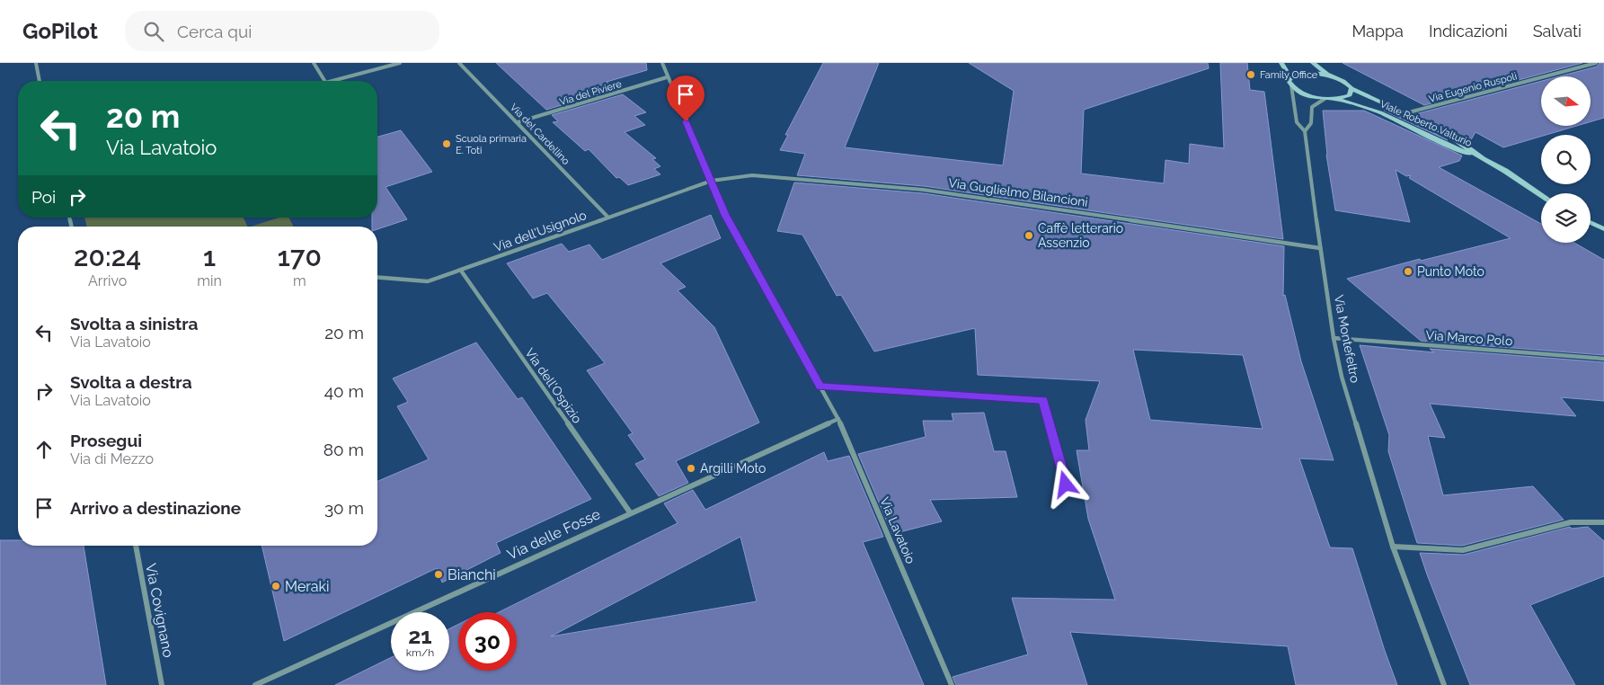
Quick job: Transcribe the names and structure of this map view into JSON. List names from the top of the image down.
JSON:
{
  "streets": {
    "street": [
      "Via Eugenio Ruspoli",
      "Via del Piviere",
      "Viale Roberto Valturio",
      "Via del Cardellino",
      "Via Guglielmo Bilancioni",
      "Via dell'Usignolo",
      "Via Marco Polo",
      "Via Montefeltro",
      "Via dell'Ospizio",
      "Via Lavatoio",
      "Via delle Fosse",
      "Via Covignano"
    ]
  },
  "crossings": [
    ["Via Eugenio Ruspoli", "Viale Roberto Valturio"],
    ["Via del Piviere", "Via del Cardellino"],
    ["Via del Piviere", "Via Lavatoio"],
    ["Viale Roberto Valturio", "Via Montefeltro"],
    ["Via del Cardellino", "Via dell'Usignolo"],
    ["Via Guglielmo Bilancioni", "Via dell'Usignolo"],
    ["Via Guglielmo Bilancioni", "Via Montefeltro"],
    ["Via Guglielmo Bilancioni", "Via Lavatoio"],
    ["Via dell'Usignolo", "Via dell'Ospizio"],
    ["Via dell'Usignolo", "Via Lavatoio"],
    ["Via Marco Polo", "Via Montefeltro"],
    ["Via dell'Ospizio", "Via delle Fosse"],
    ["Via Lavatoio", "Via delle Fosse"]
  ],
  "places": [
    "Family Office",
    "Scuola primaria E. Toti",
    "Caffè letterario Assenzio",
    "Punto Moto",
    "Argilli Moto",
    "Bianchi",
    "Meraki"
  ],
  "north": "right",
  "page": {
    "header": "GoPilot",
    "search": "Cerca qui",
    "nav": ["Mappa", "Indicazioni", "Salvati"],
    "turn": ["20 m", "Via Lavatoio"],
    "then": "Poi",
    "eta": [
      "20:24",
      "Arrivo",
      "1",
      "min",
      "170",
      "m"
    ],
    "list": [
      {
        "name": "Svolta a sinistra",
        "note": "Via Lavatoio",
        "value": "20 m"
      },
      {
        "name": "Svolta a destra",
        "note": "Via Lavatoio",
        "value": "40 m"
      },
      {
        "name": "Prosegui",
        "note": "Via di Mezzo",
        "value": "80 m"
      },
      {
        "name": "Arrivo a destinazione",
        "value": "30 m"
      }
    ],
    "speed": "21 km/h",
    "limit": "30"
  }
}
